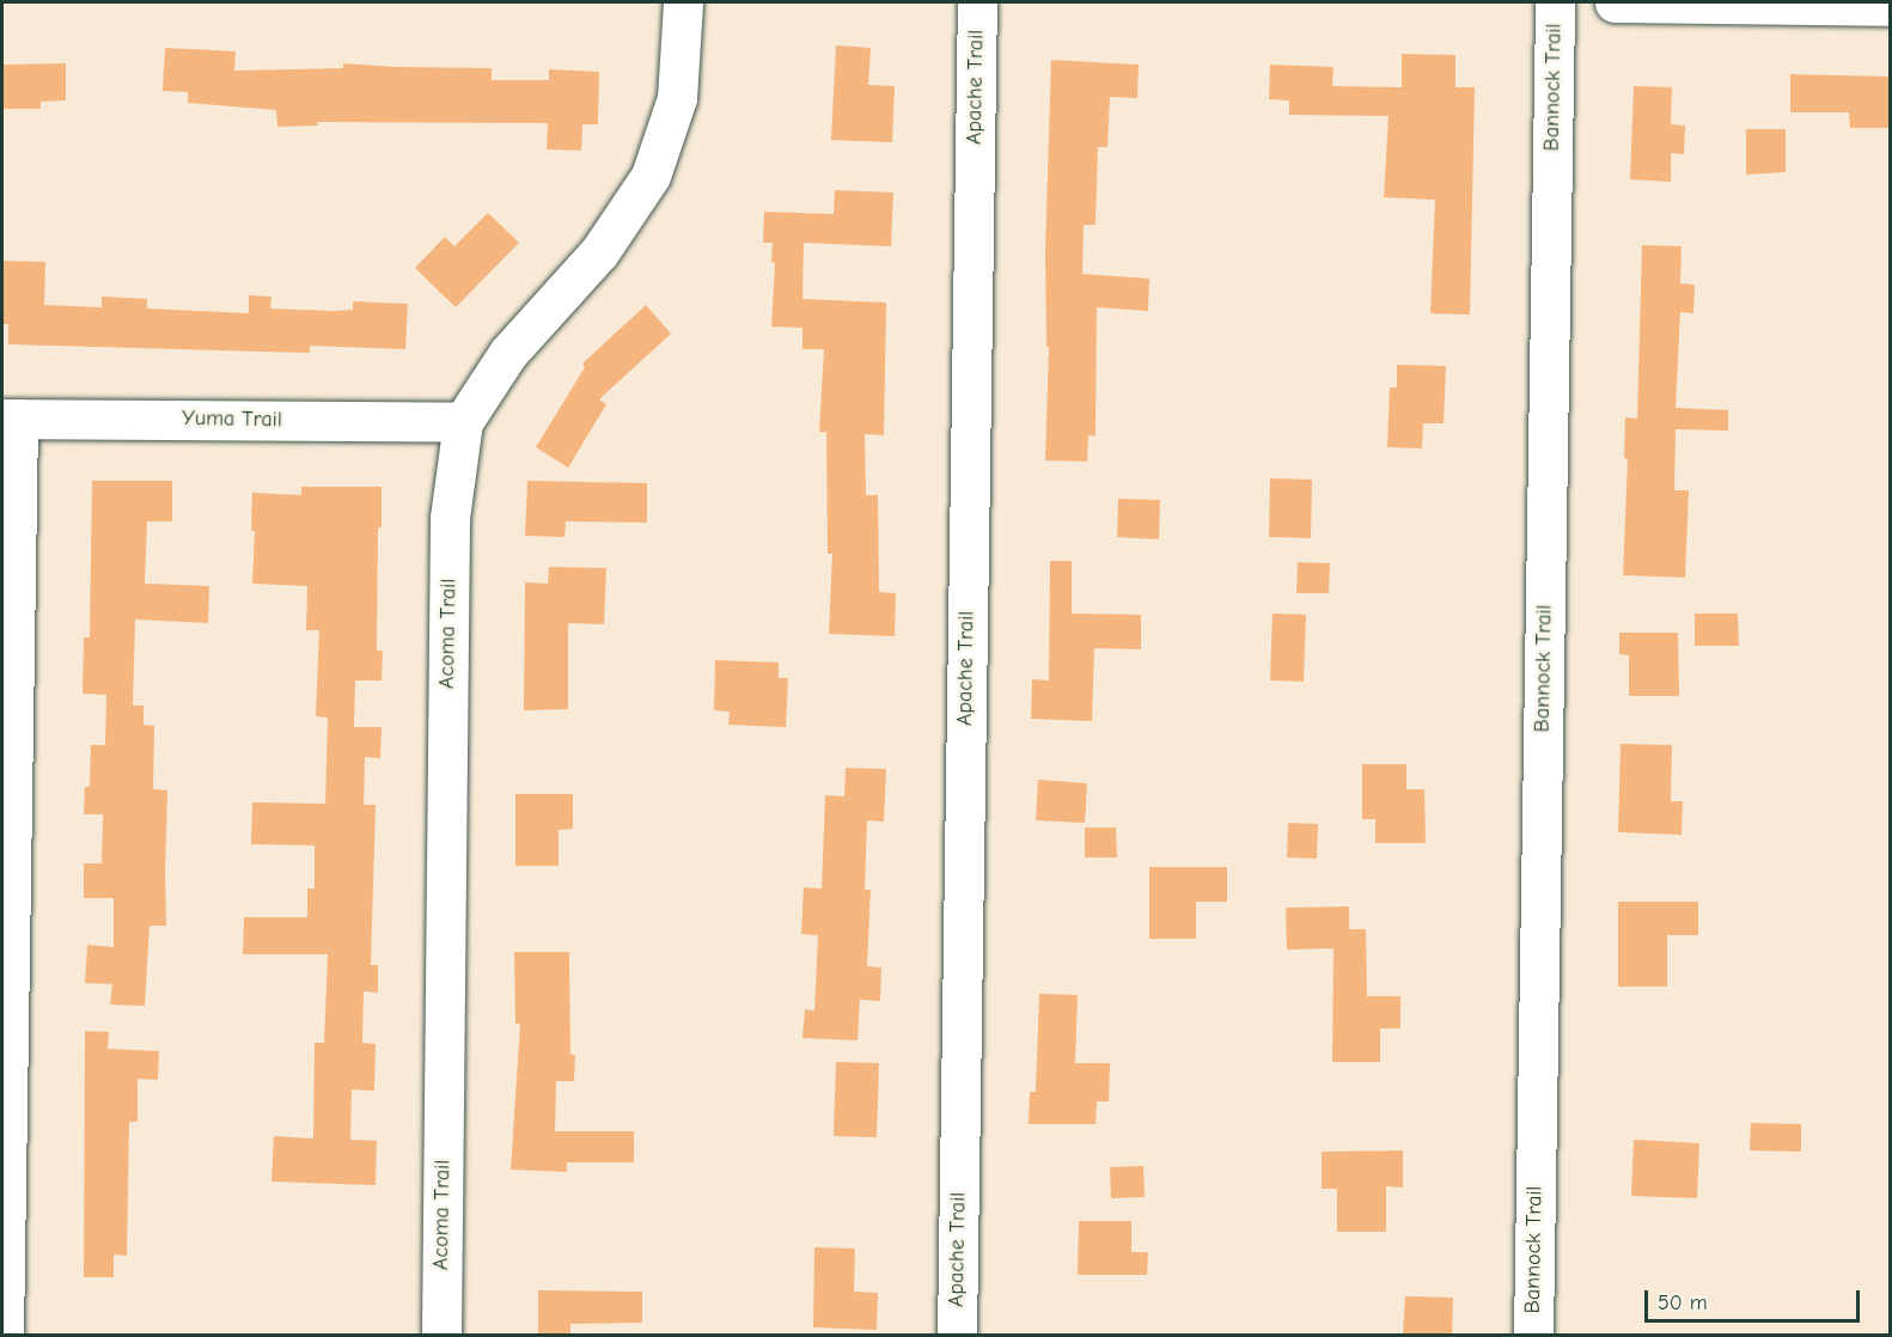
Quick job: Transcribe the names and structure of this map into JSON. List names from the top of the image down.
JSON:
{
  "streets": {
    "street": [
      "Apache Trail",
      "Bannock Trail",
      "Yuma Trail",
      "Acoma Trail"
    ]
  },
  "crossings": [
    ["Yuma Trail", "Acoma Trail"]
  ],
  "scale_bar": "50 m"
}
